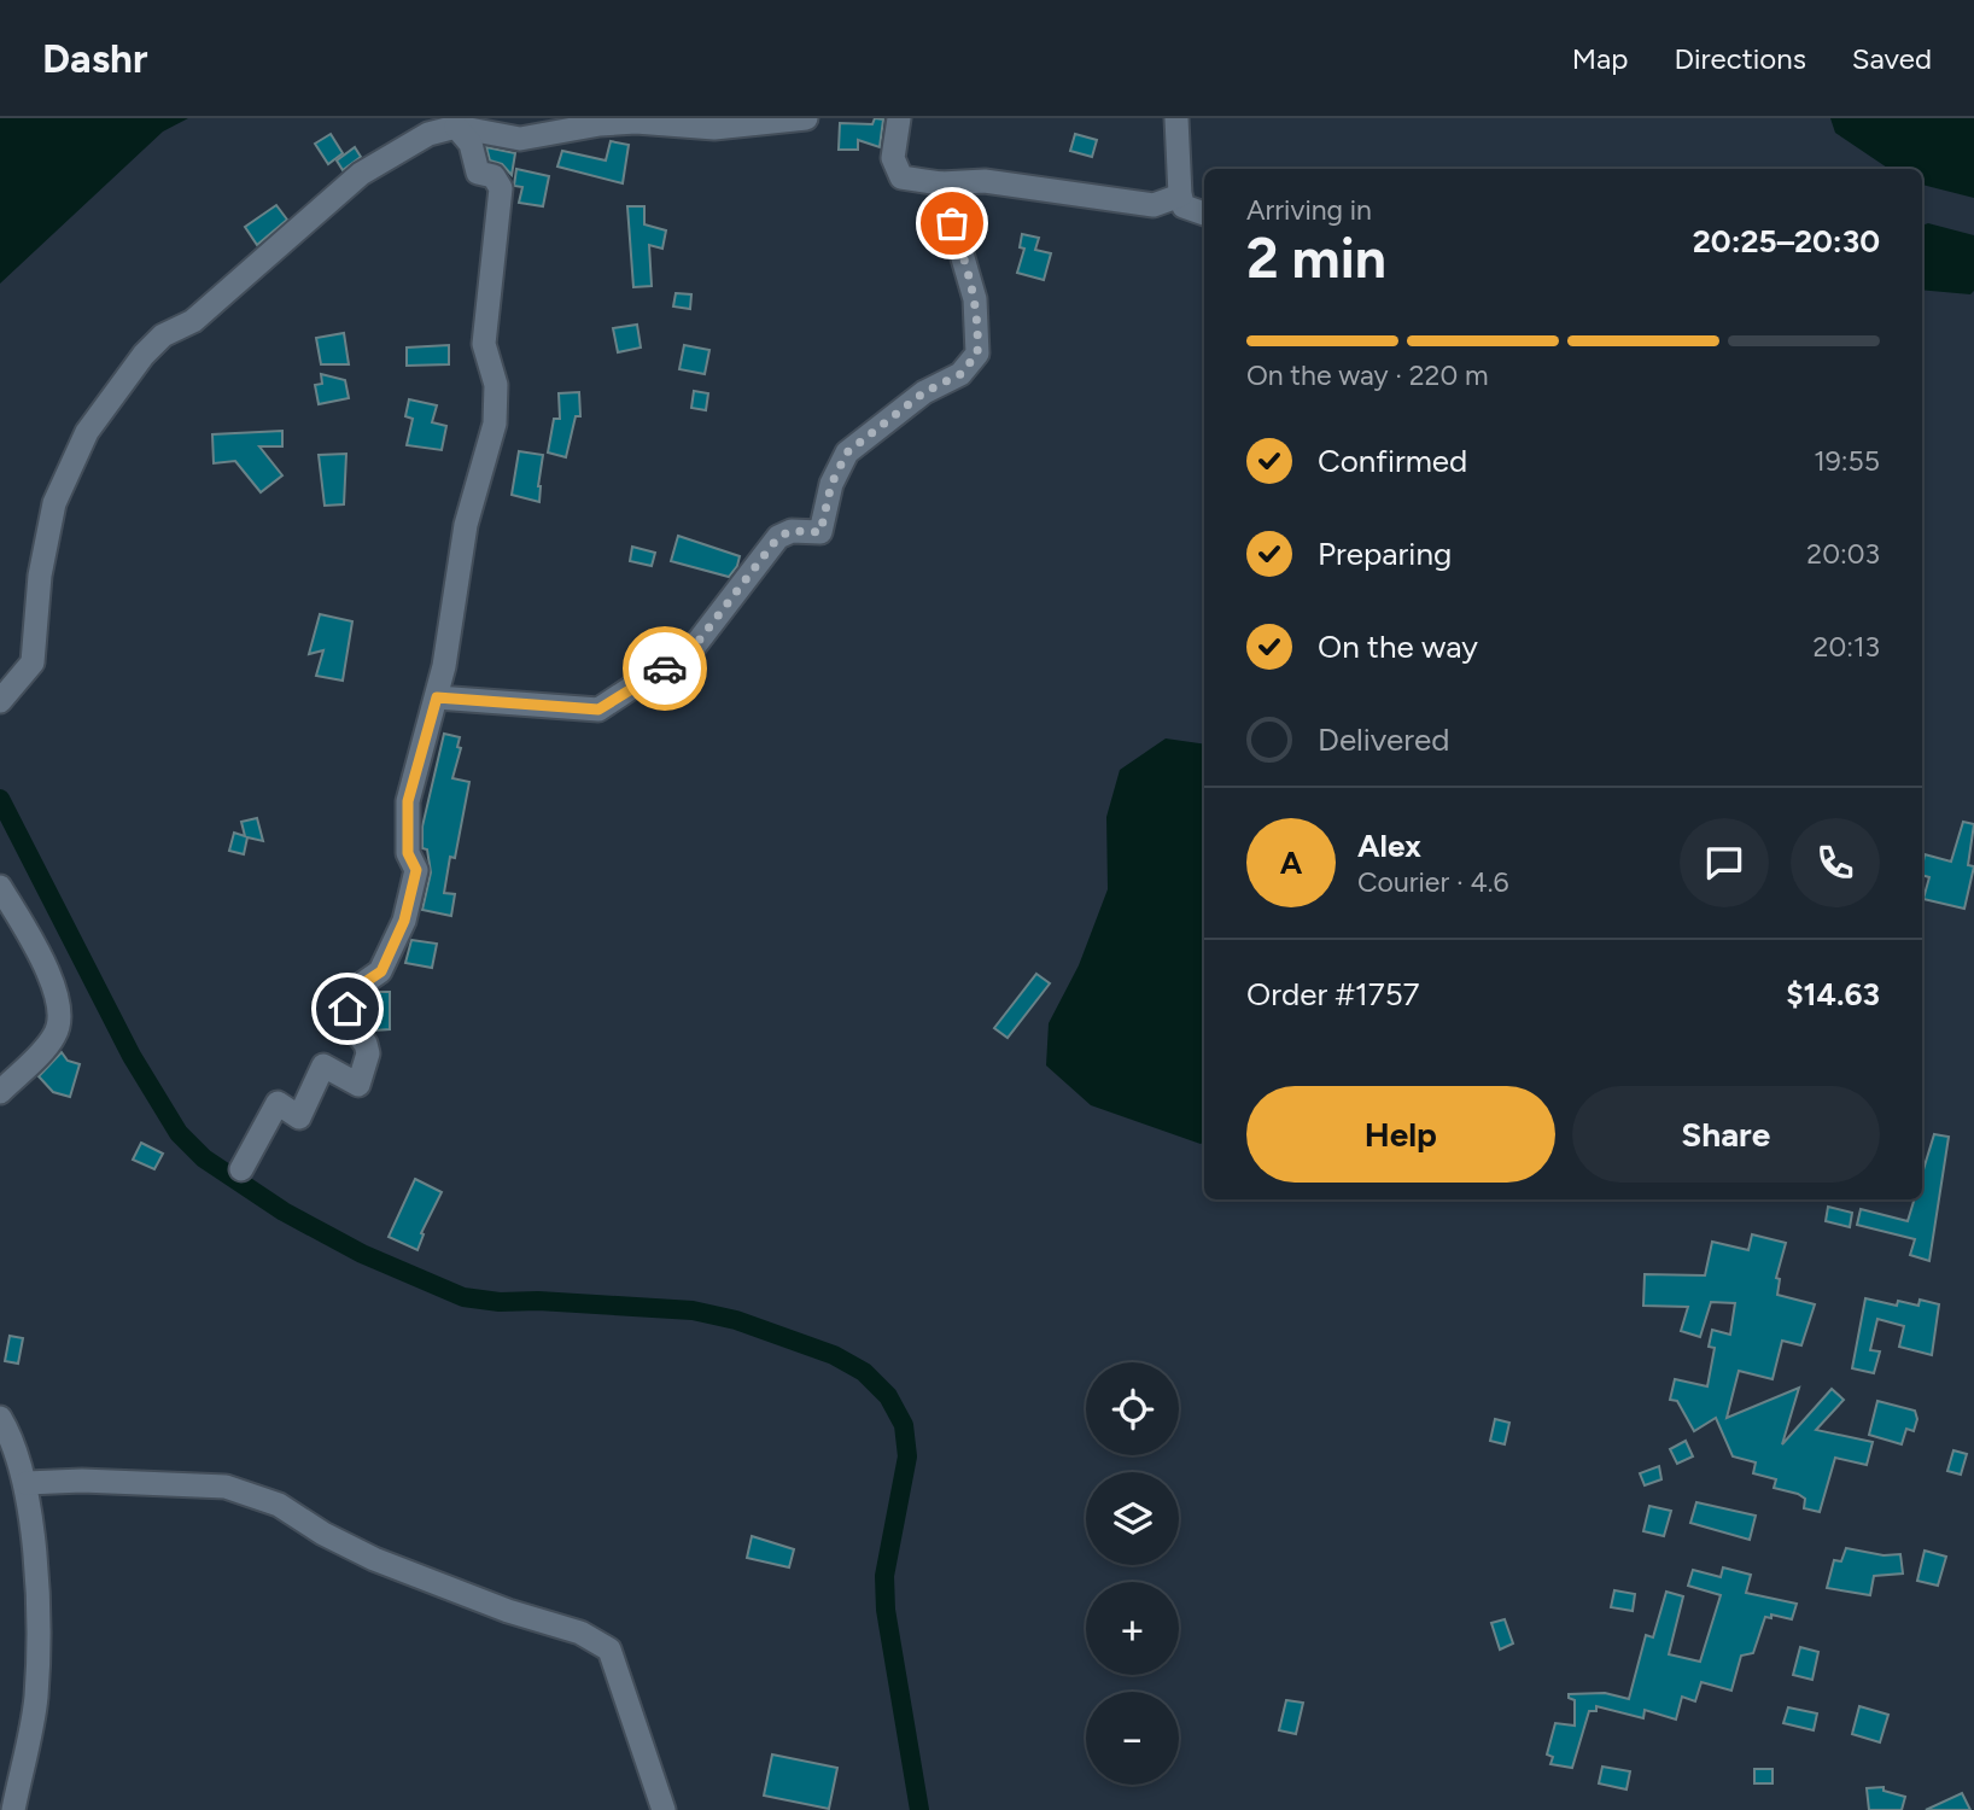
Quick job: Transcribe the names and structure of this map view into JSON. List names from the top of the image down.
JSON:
{
  "page": {
    "header": "Dashr",
    "nav": ["Map", "Directions", "Saved"],
    "heading": ["2 min", "Arriving in", "20:25–20:30"],
    "panel": [
      "Alex",
      "Courier · 4.6",
      "Order #1757",
      "$14.63"
    ],
    "bar": "On the way · 220 m",
    "list": [
      ["Confirmed", "19:55"],
      ["Preparing", "20:03"],
      ["On the way", "20:13"],
      "Delivered"
    ],
    "round": "A",
    "buttons": ["Help", "Share"],
    "map_buttons": ["+", "−"]
  }
}
